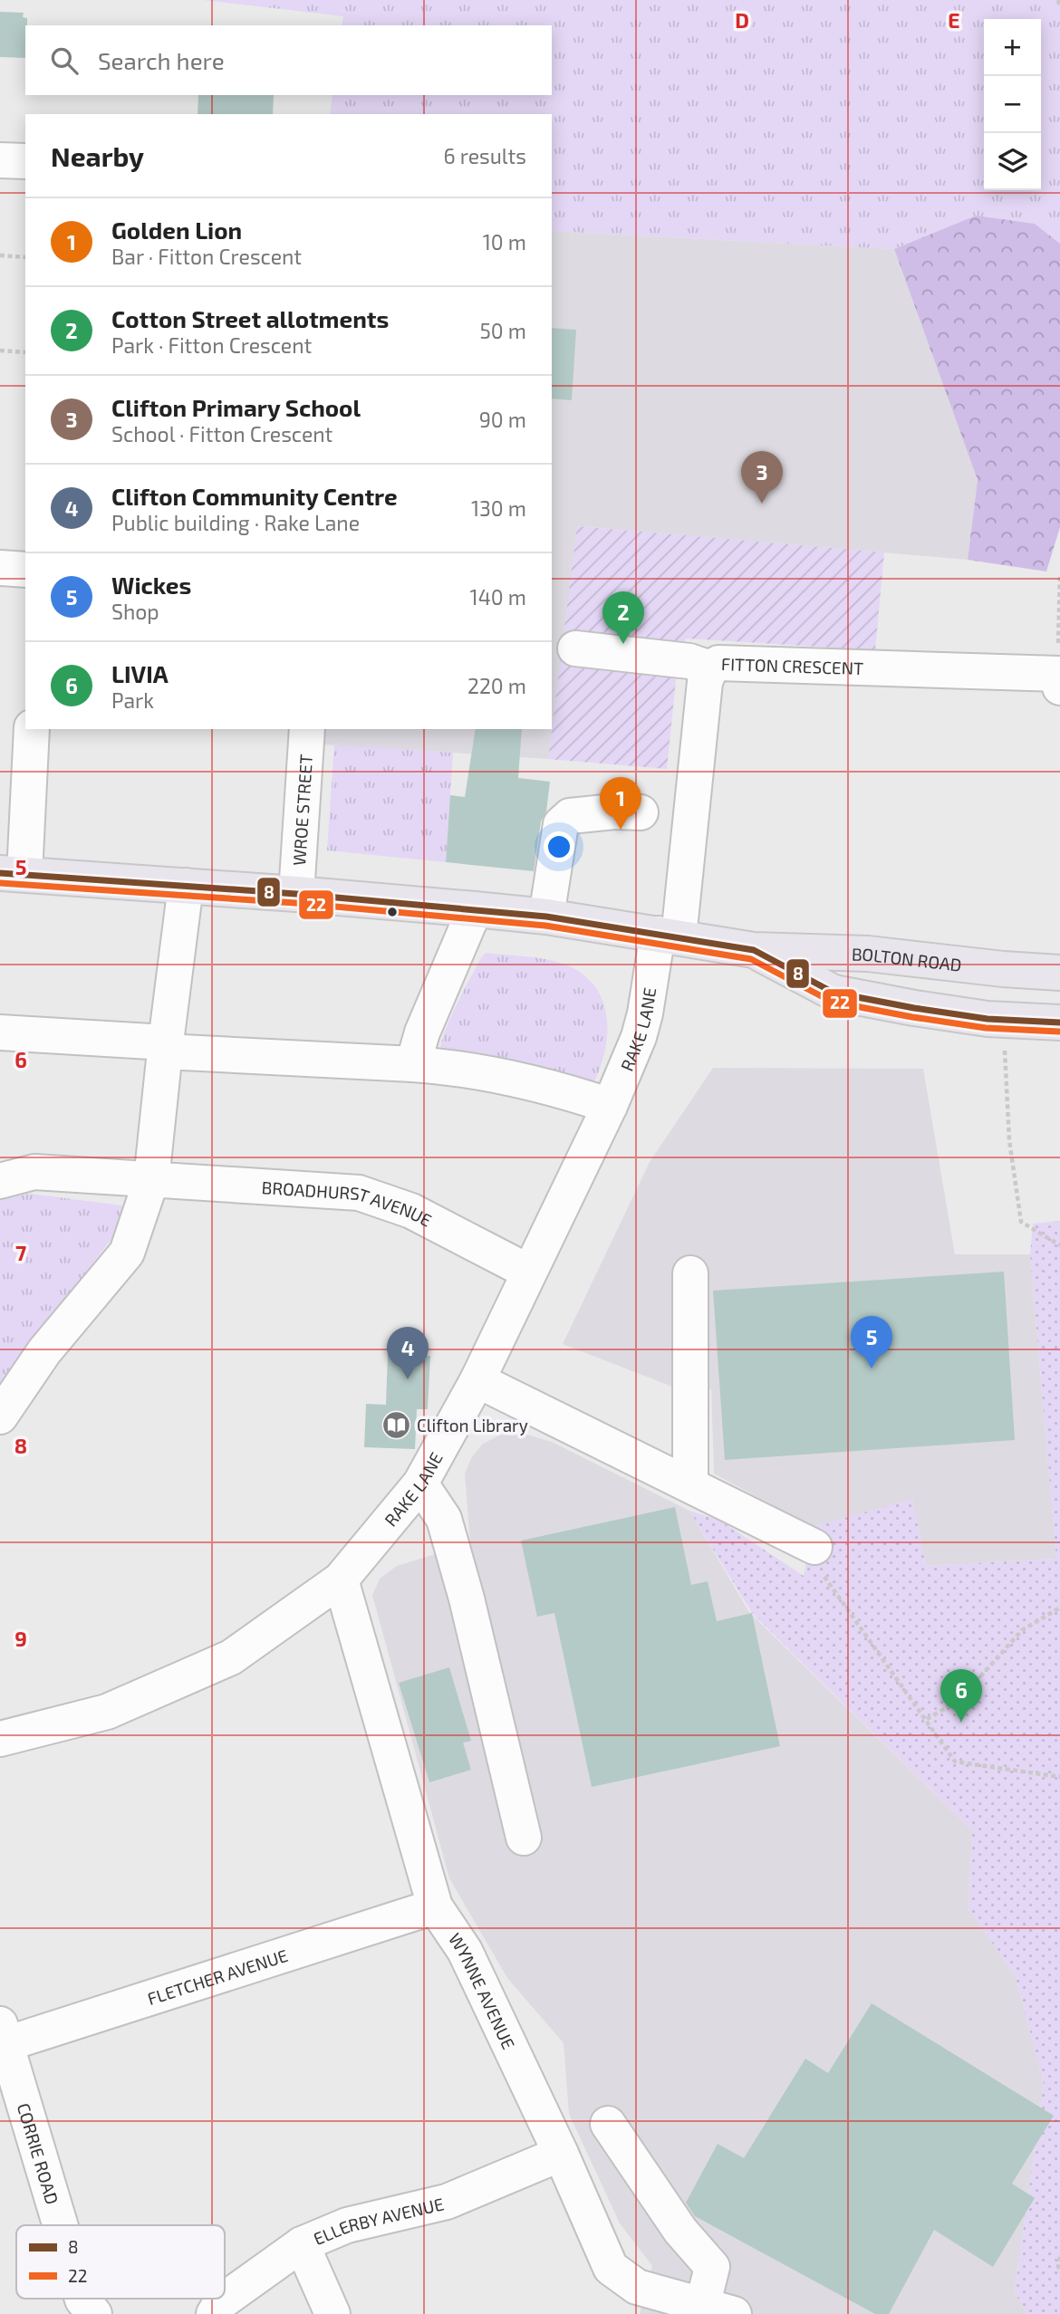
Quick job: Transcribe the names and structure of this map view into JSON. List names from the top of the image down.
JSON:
{
  "streets": {
    "main road": ["BOLTON ROAD"],
    "street": [
      "FITTON CRESCENT",
      "WROE STREET",
      "RAKE LANE",
      "BROADHURST AVENUE",
      "FLETCHER AVENUE",
      "WYNNE AVENUE",
      "CORRIE ROAD",
      "ELLERBY AVENUE"
    ]
  },
  "crossings": [
    ["FITTON CRESCENT", "BOLTON ROAD"],
    ["FITTON CRESCENT", "RAKE LANE"],
    ["WROE STREET", "BOLTON ROAD"],
    ["BOLTON ROAD", "RAKE LANE"],
    ["RAKE LANE", "BROADHURST AVENUE"],
    ["RAKE LANE", "WYNNE AVENUE"],
    ["FLETCHER AVENUE", "WYNNE AVENUE"],
    ["FLETCHER AVENUE", "CORRIE ROAD"],
    ["WYNNE AVENUE", "ELLERBY AVENUE"]
  ],
  "places": {
    "library": ["Clifton Library"]
  },
  "lines": ["transit line 8", "transit line 22"],
  "legend": ["8", "22"],
  "page": {
    "map_buttons": ["+", "−"],
    "search": "Search here",
    "heading": ["Nearby", "6 results"],
    "list": [
      {
        "mark": "1",
        "name": "Golden Lion",
        "note": "Bar · Fitton Crescent",
        "value": "10 m"
      },
      {
        "mark": "2",
        "name": "Cotton Street allotments",
        "note": "Park · Fitton Crescent",
        "value": "50 m"
      },
      {
        "mark": "3",
        "name": "Clifton Primary School",
        "note": "School · Fitton Crescent",
        "value": "90 m"
      },
      {
        "mark": "4",
        "name": "Clifton Community Centre",
        "note": "Public building · Rake Lane",
        "value": "130 m"
      },
      {
        "mark": "5",
        "name": "Wickes",
        "note": "Shop",
        "value": "140 m"
      },
      {
        "mark": "6",
        "name": "LIVIA",
        "note": "Park",
        "value": "220 m"
      }
    ],
    "pins": [
      "3",
      "2",
      "1",
      "5",
      "4",
      "6"
    ]
  },
  "grid": {
    "columns": ["D", "E"],
    "rows": [
      "5",
      "6",
      "7",
      "8",
      "9"
    ]
  }
}
